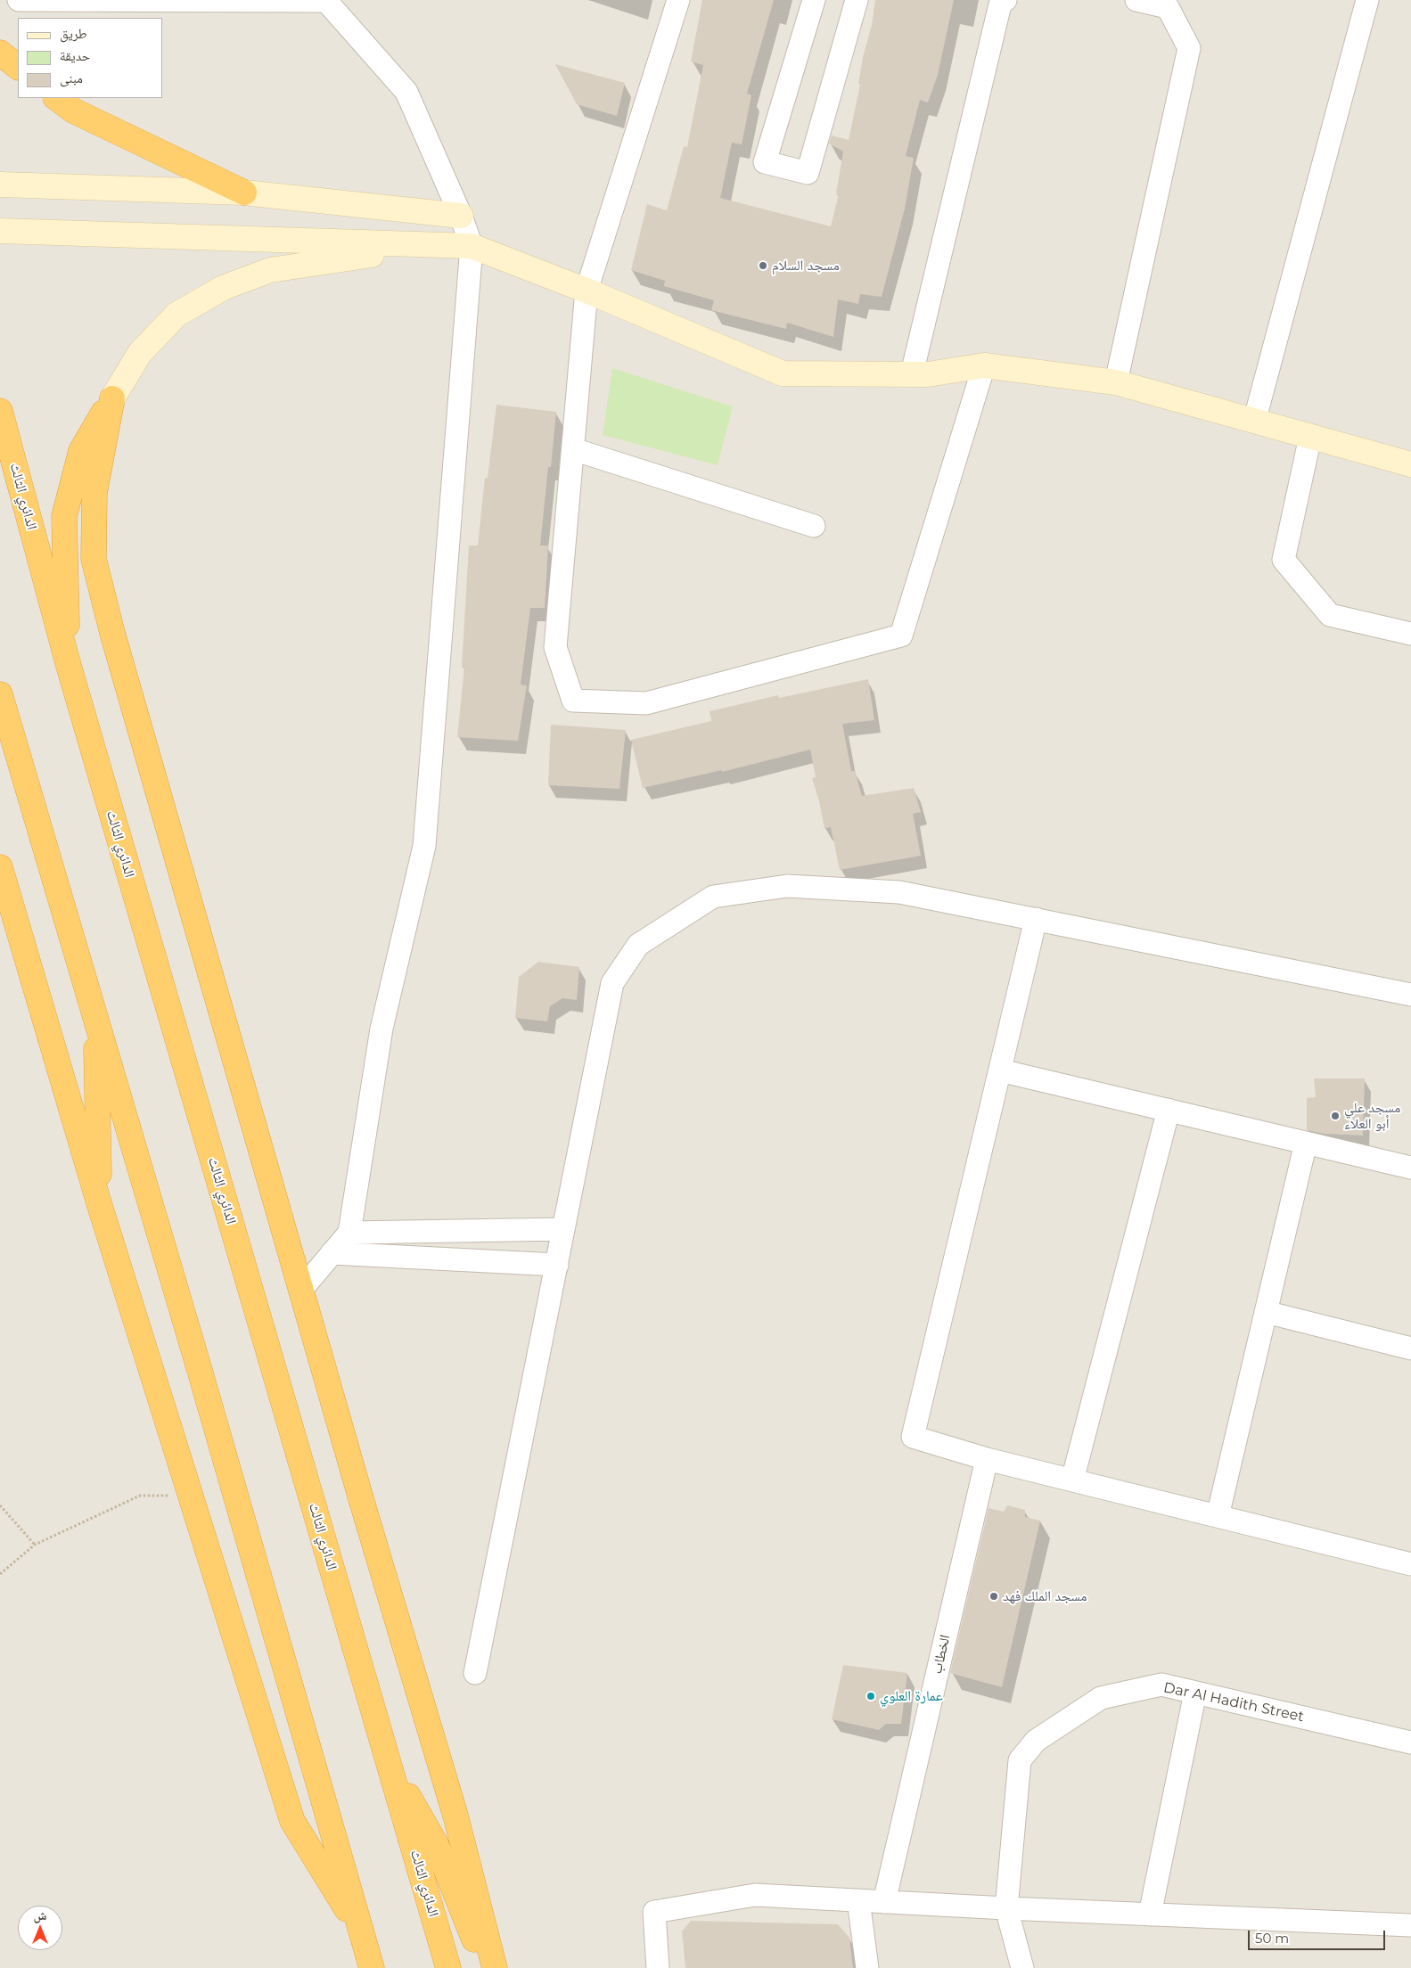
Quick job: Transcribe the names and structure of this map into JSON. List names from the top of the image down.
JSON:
{
  "streets": {
    "highway": ["الدائري الثالث"],
    "street": ["الخطاب", "Dar Al Hadith Street"]
  },
  "places": [
    "مسجد السلام",
    "مسجد علي أبو العلاء",
    "مسجد الملك فهد",
    "عمارة العلوي"
  ],
  "legend": ["طريق", "حديقة", "مبنى"],
  "scale_bar": "50 m",
  "north": "top"
}
